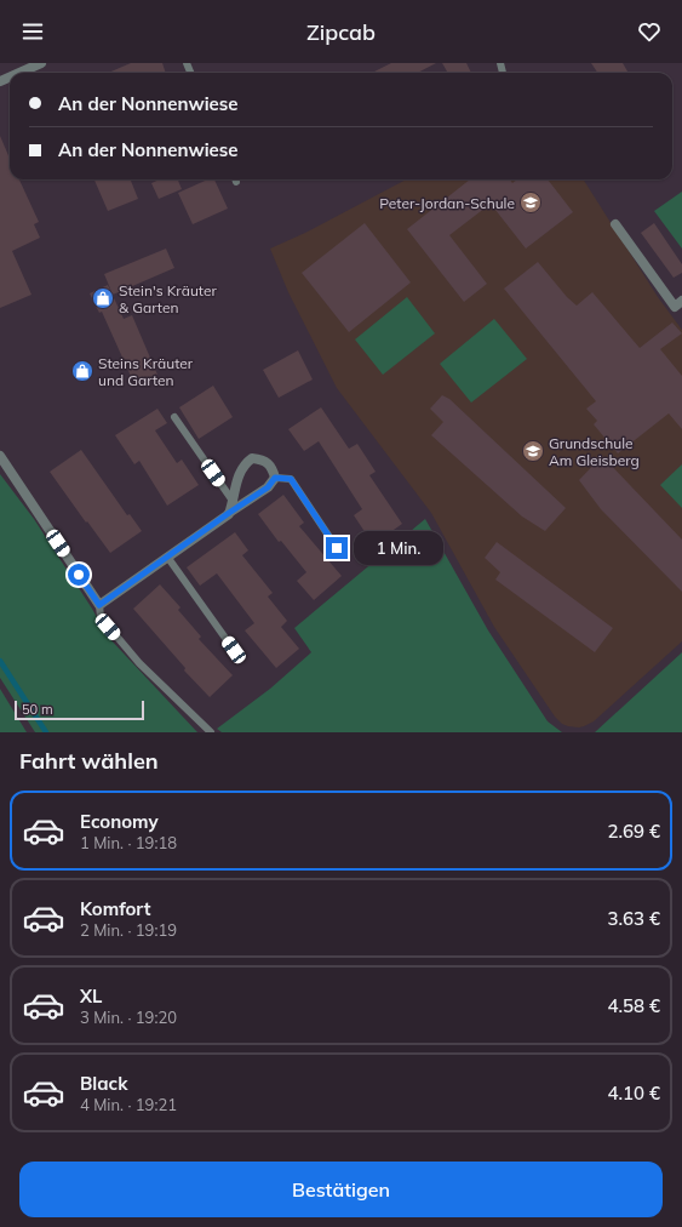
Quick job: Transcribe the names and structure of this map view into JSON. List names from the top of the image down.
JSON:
{
  "places": {
    "school or university": ["Peter-Jordan-Schule", "Grundschule Am Gleisberg"],
    "shop": ["Stein's Kräuter & Garten", "Steins Kräuter und Garten"]
  },
  "scale_bar": "50 m",
  "page": {
    "header": "Zipcab",
    "banner": ["An der Nonnenwiese", "An der Nonnenwiese"],
    "bubble": "1 Min.",
    "scale": "50 m",
    "heading": "Fahrt wählen",
    "list": [
      {
        "name": "Economy",
        "note": "1 Min. · 19:18",
        "value": "2.69 €"
      },
      {
        "name": "Komfort",
        "note": "2 Min. · 19:19",
        "value": "3.63 €"
      },
      {
        "name": "XL",
        "note": "3 Min. · 19:20",
        "value": "4.58 €"
      },
      {
        "name": "Black",
        "note": "4 Min. · 19:21",
        "value": "4.10 €"
      }
    ],
    "buttons": "Bestätigen"
  }
}
